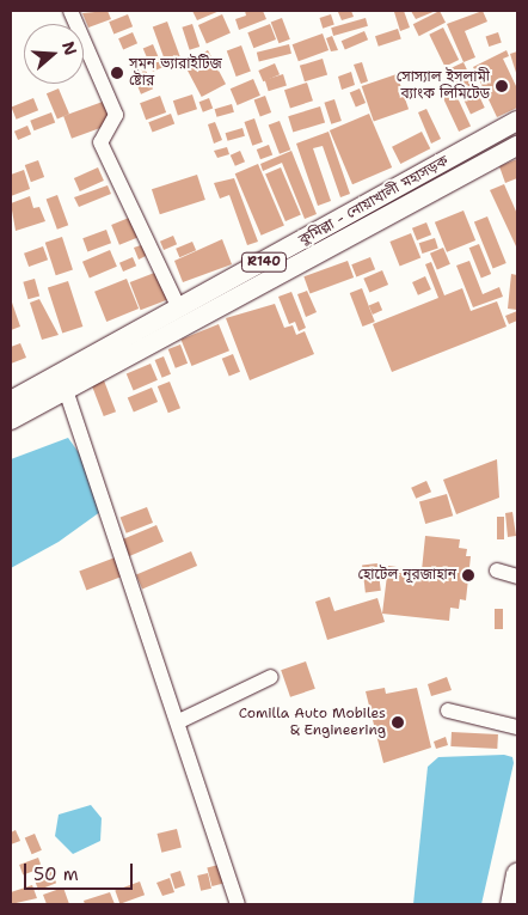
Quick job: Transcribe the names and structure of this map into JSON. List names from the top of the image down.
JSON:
{
  "streets": {
    "main road": ["কুমিল্লা - নোয়াখালী মহাসড়ক", "R140"]
  },
  "places": [
    "সুমন ভ্যারাইটিজ ষ্টোর",
    "সোস্যাল ইসলামী ব্যাংক লিমিটেড",
    "হোটেল নূরজাহান",
    "Comilla Auto Mobiles & Engineering"
  ],
  "scale_bar": "50 m",
  "north": "right"
}
